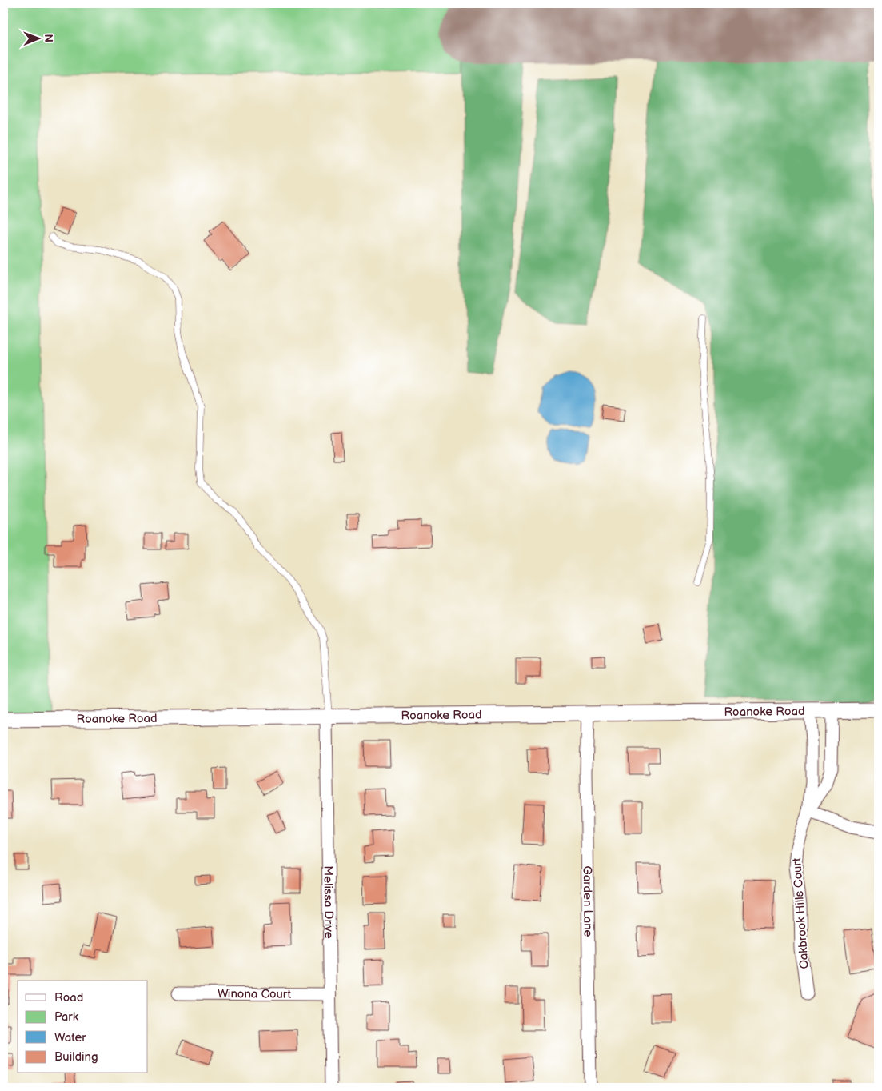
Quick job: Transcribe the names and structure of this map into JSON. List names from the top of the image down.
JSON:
{
  "streets": {
    "street": [
      "Roanoke Road",
      "Garden Lane",
      "Melissa Drive",
      "Oakbrook Hills Court",
      "Winona Court"
    ]
  },
  "crossings": [
    ["Roanoke Road", "Garden Lane"],
    ["Roanoke Road", "Melissa Drive"],
    ["Roanoke Road", "Oakbrook Hills Court"],
    ["Melissa Drive", "Winona Court"]
  ],
  "legend": [
    "Road",
    "Park",
    "Water",
    "Building"
  ],
  "north": "right"
}
